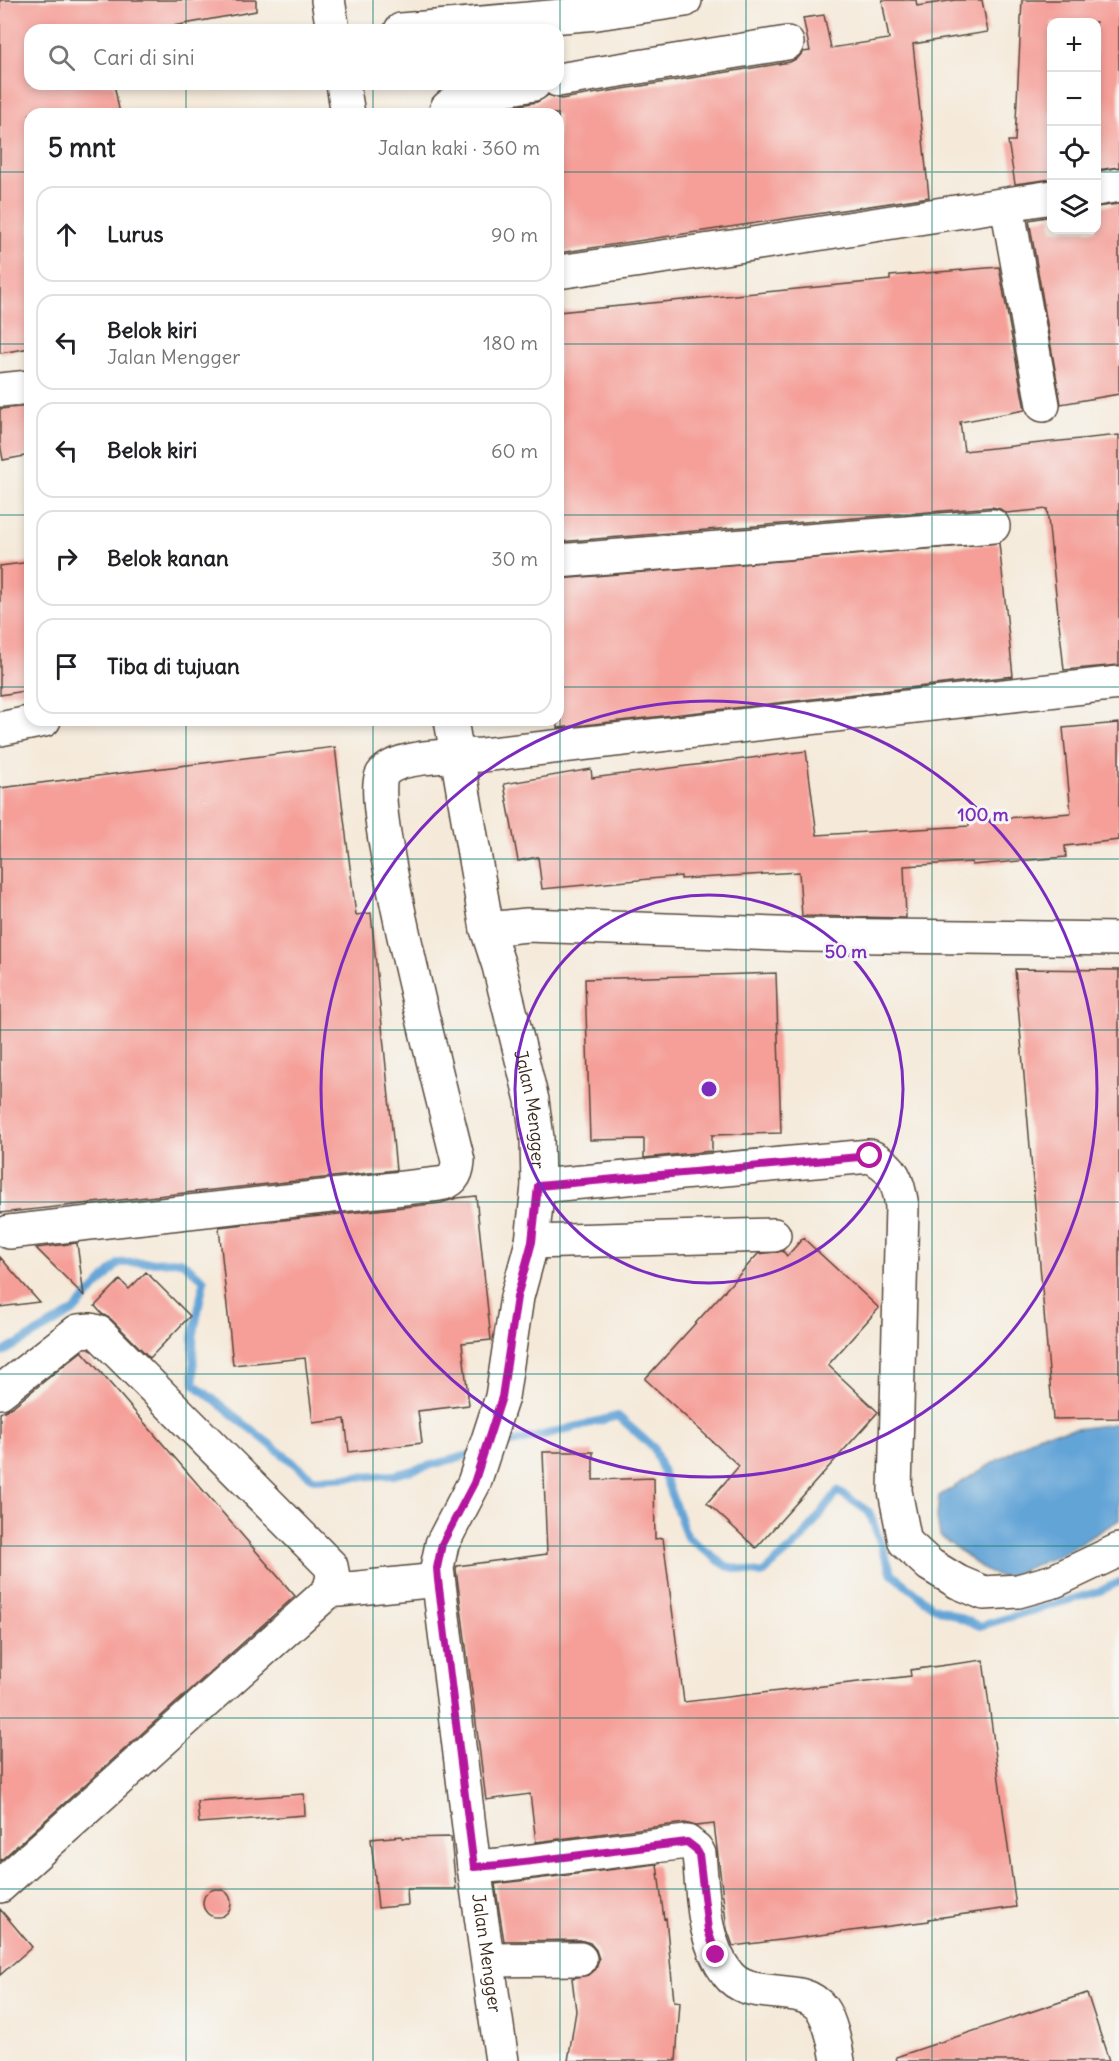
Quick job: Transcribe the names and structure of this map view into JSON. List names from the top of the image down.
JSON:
{
  "streets": {
    "street": ["Jalan Mengger"]
  },
  "page": {
    "map_buttons": ["+", "−"],
    "search": "Cari di sini",
    "heading": ["5 mnt", "Jalan kaki · 360 m"],
    "list": [
      ["Lurus", "90 m"],
      ["Belok kiri", "Jalan Mengger", "180 m"],
      ["Belok kiri", "60 m"],
      ["Belok kanan", "30 m"],
      "Tiba di tujuan"
    ]
  },
  "rings": ["100 m", "50 m"]
}
